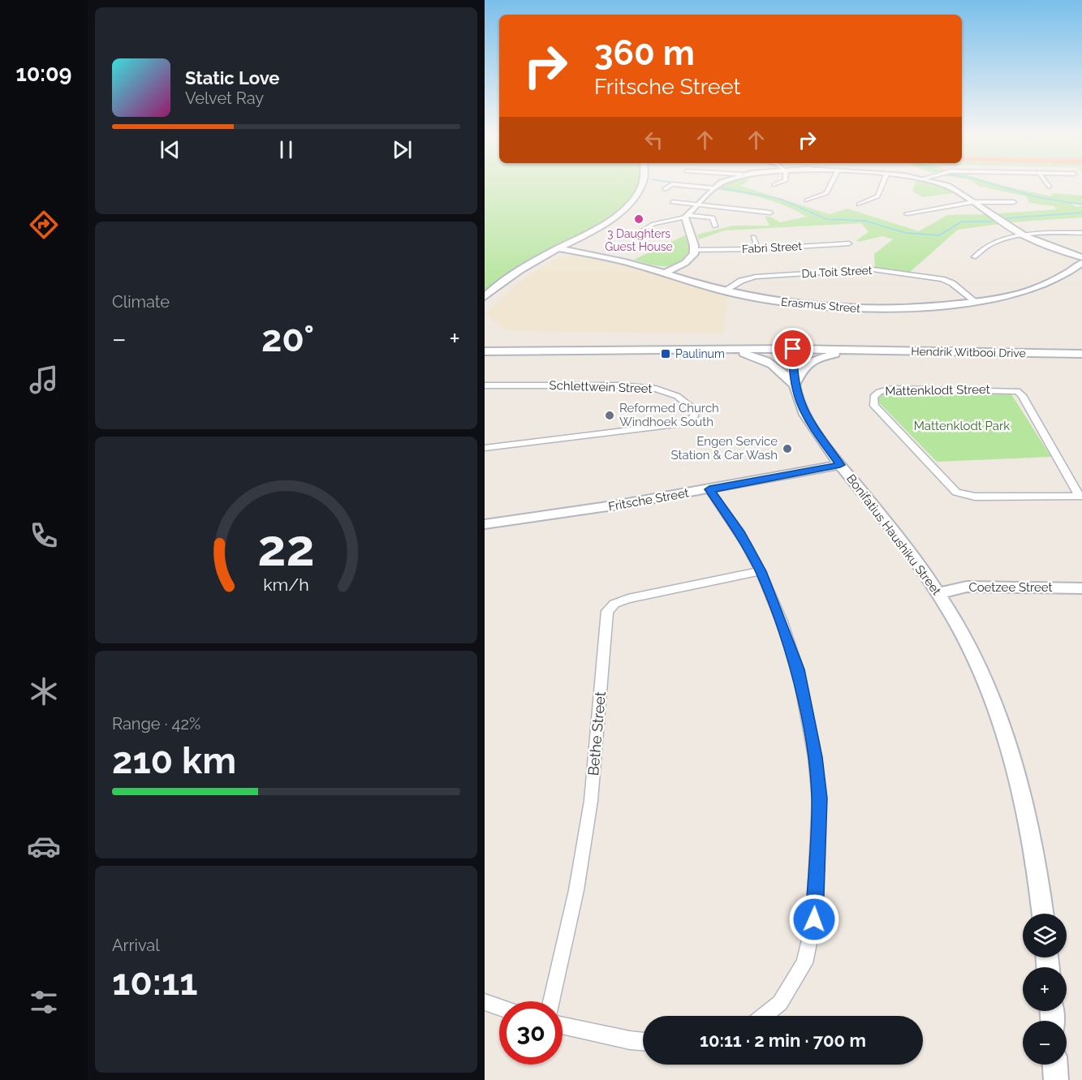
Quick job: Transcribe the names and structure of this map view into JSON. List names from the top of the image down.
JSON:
{
  "streets": {
    "street": [
      "Fabri Street",
      "Du Toit Street",
      "Erasmus Street",
      "Hendrik Witbooi Drive",
      "Schlettwein Street",
      "Mattenklodt Street",
      "Fritsche Street",
      "Bonifatius Haushiku Street",
      "Coetzee Street",
      "Bethe Street"
    ]
  },
  "crossings": [
    ["Du Toit Street", "Erasmus Street"],
    ["Hendrik Witbooi Drive", "Bonifatius Haushiku Street"],
    ["Fritsche Street", "Bonifatius Haushiku Street"],
    ["Bonifatius Haushiku Street", "Coetzee Street"]
  ],
  "parks": ["Mattenklodt Park"],
  "places": {
    "other": ["3 Daughters Guest House", "Reformed Church Windhoek South", "Engen Service Station & Car Wash"],
    "transit": ["Paulinum"]
  },
  "page": {
    "tabs": "10:09",
    "turn": ["360 m", "Fritsche Street"],
    "song": ["Static Love", "Velvet Ray"],
    "tile": [
      "Climate",
      ["Range · 42%", "210 km"],
      ["Arrival", "10:11"]
    ],
    "heat": ["−", "20°", "+"],
    "map_buttons": ["+", "−"],
    "limit": "30",
    "trip": "10:11 · 2 min · 700 m",
    "gauge": ["22", "km/h"]
  }
}
